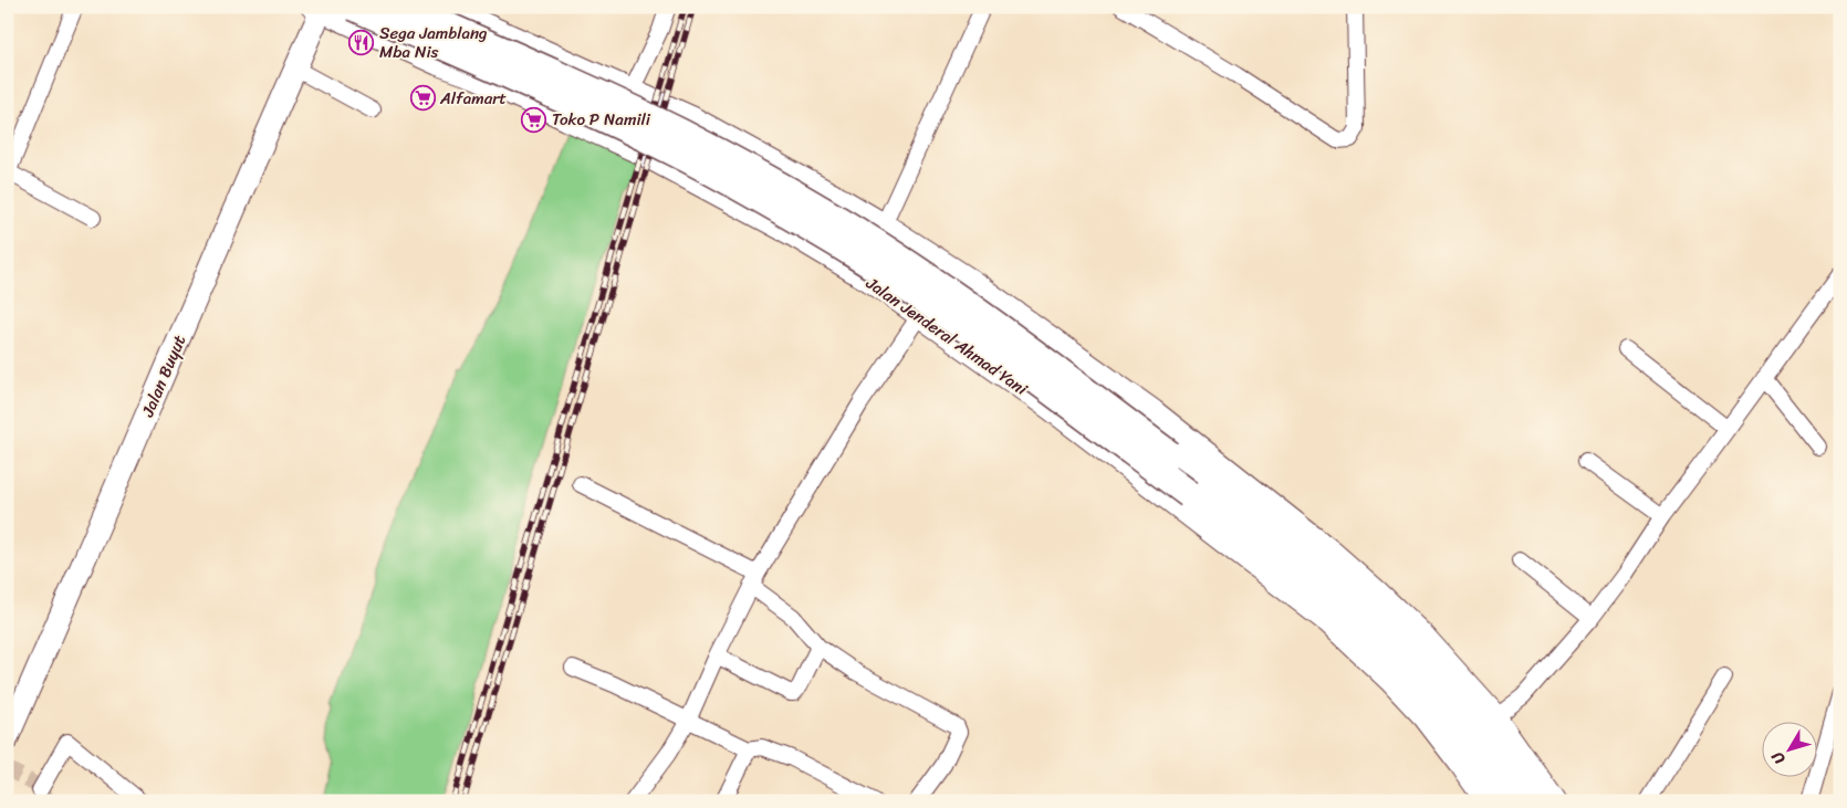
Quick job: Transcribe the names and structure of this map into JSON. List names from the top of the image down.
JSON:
{
  "streets": {
    "highway": ["Jalan Jenderal Ahmad Yani"],
    "street": ["Jalan Buyut"]
  },
  "crossings": [
    ["Jalan Jenderal Ahmad Yani", "Jalan Buyut"]
  ],
  "places": {
    "restaurant": ["Sega Jamblang Mba Nis"],
    "supermarket": ["Alfamart", "Toko P Namili"]
  },
  "north": "bottom left"
}
